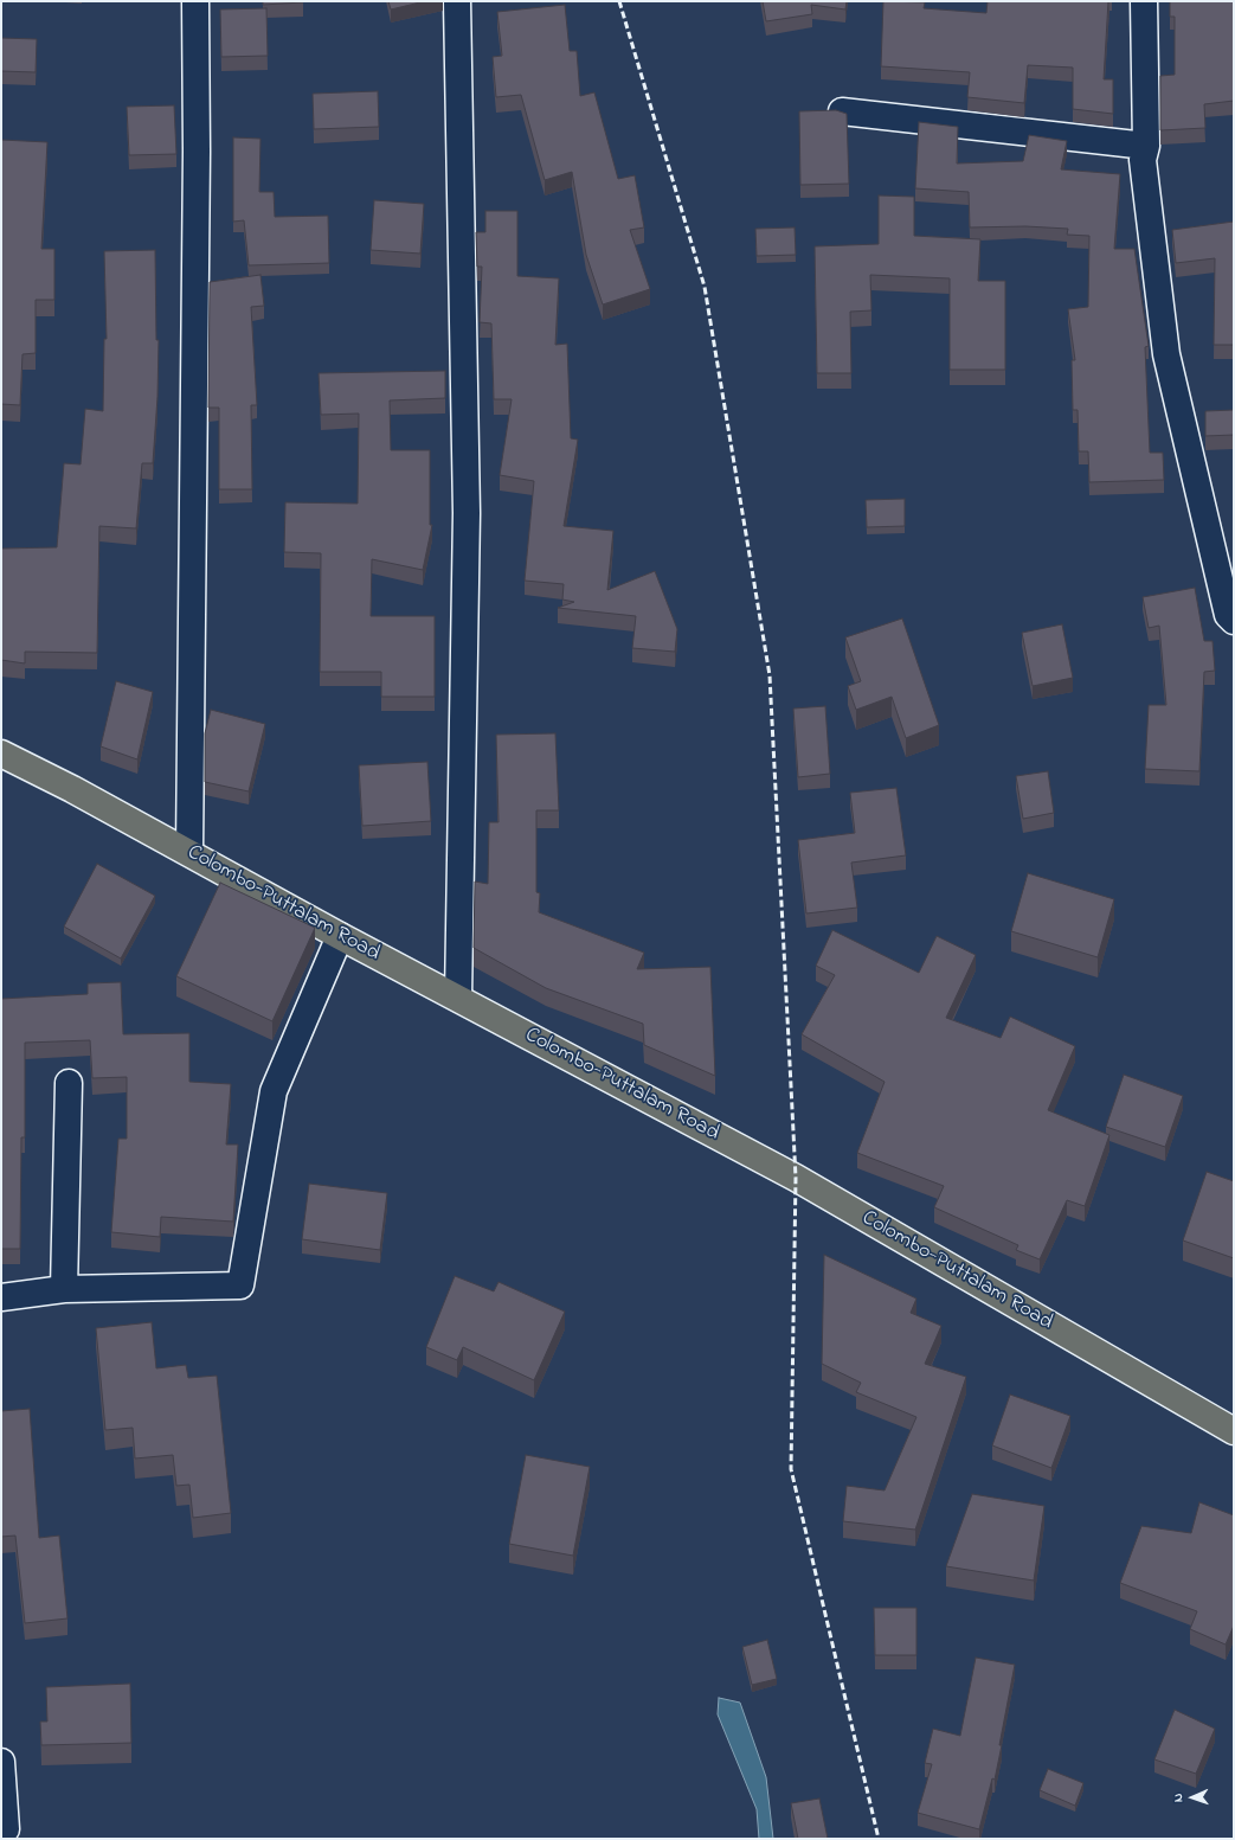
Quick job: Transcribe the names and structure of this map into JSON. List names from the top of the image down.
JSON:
{
  "streets": {
    "highway": ["Colombo-Puttalam Road"]
  },
  "north": "left"
}
